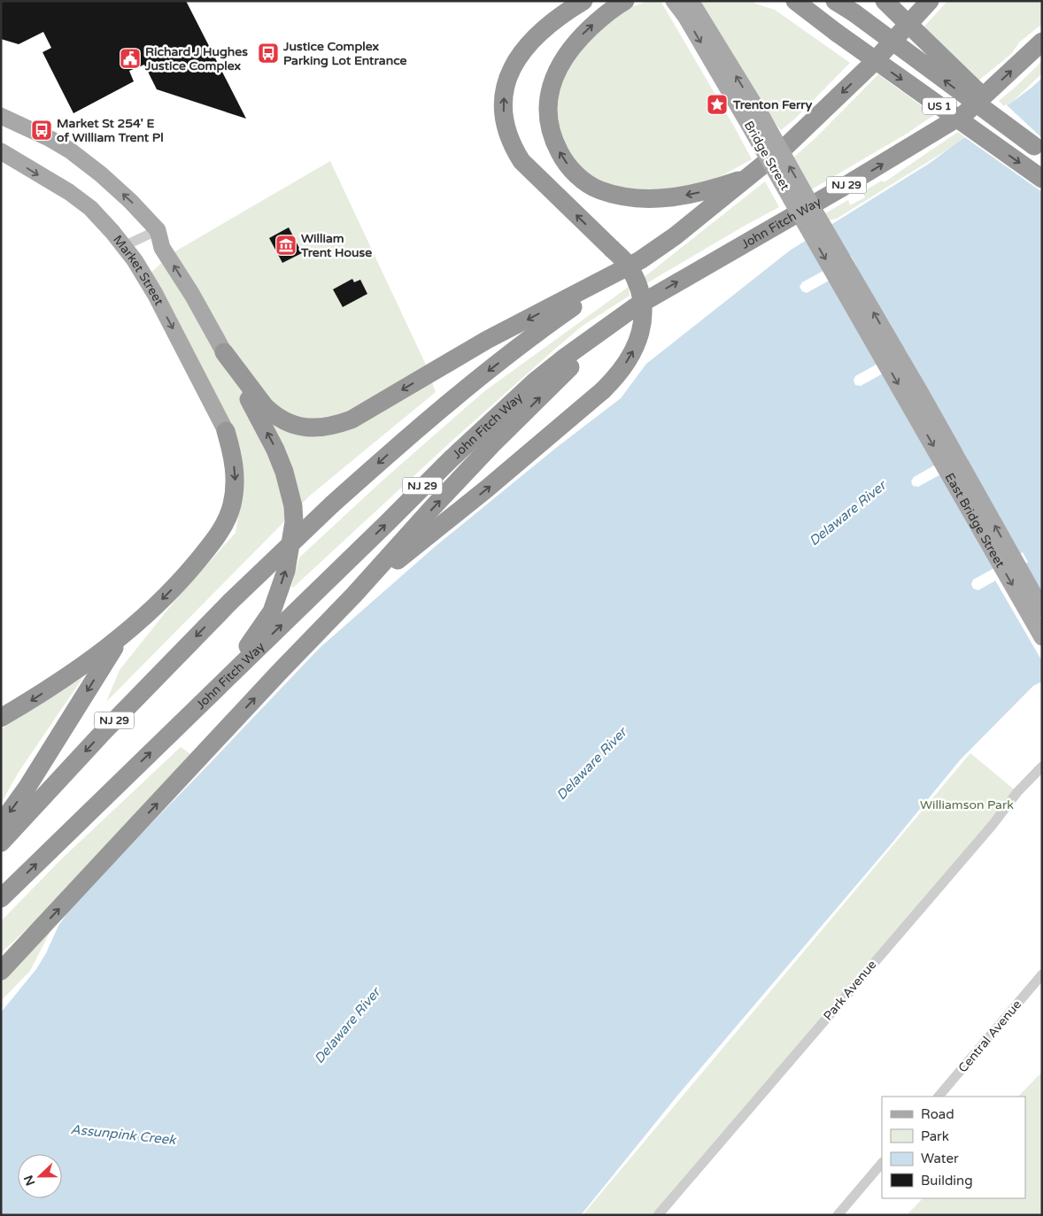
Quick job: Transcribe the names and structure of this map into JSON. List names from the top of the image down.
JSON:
{
  "streets": {
    "highway": ["US 1", "NJ 29", "John Fitch Way"],
    "main road": ["Bridge Street", "Market Street", "East Bridge Street"],
    "street": ["Park Avenue", "Central Avenue"]
  },
  "crossings": [
    ["Bridge Street", "East Bridge Street"]
  ],
  "water": ["Delaware River", "Assunpink Creek"],
  "parks": ["Williamson Park"],
  "places": {
    "bus stop": ["Justice Complex Parking Lot Entrance", "Market St 254' E of William Trent Pl"],
    "public building": ["Richard J Hughes Justice Complex"],
    "place": ["Trenton Ferry"],
    "museum": ["William Trent House"]
  },
  "legend": [
    "Road",
    "Park",
    "Water",
    "Building"
  ],
  "north": "left"
}
